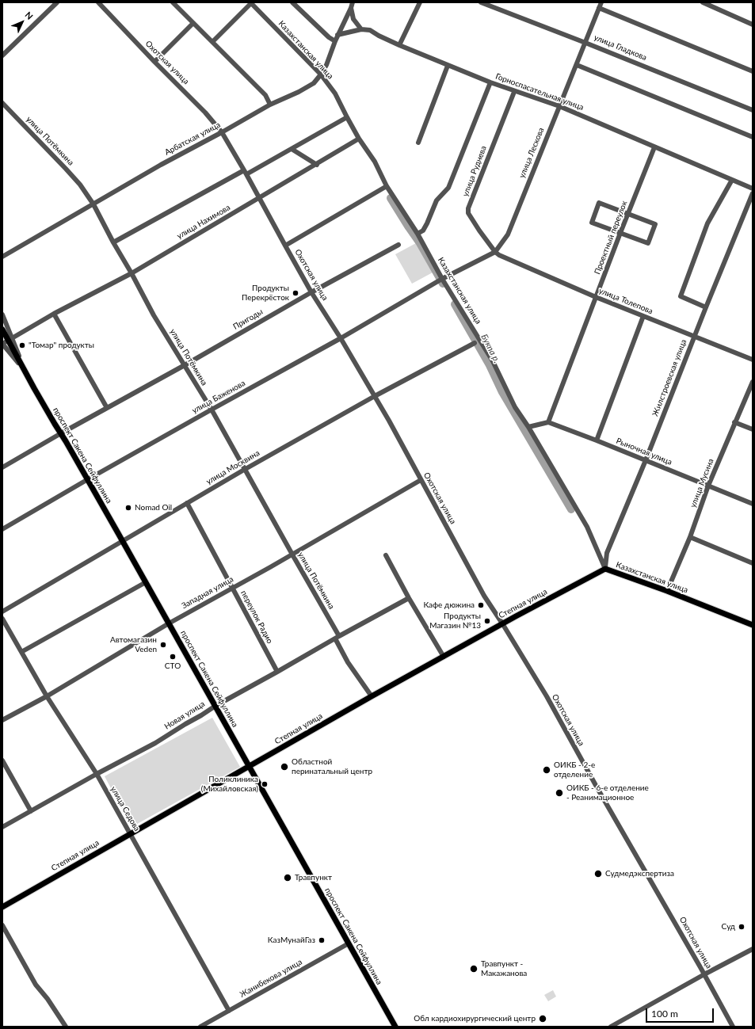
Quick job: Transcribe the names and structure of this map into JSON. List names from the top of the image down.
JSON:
{
  "streets": {
    "main road": ["Казахстанская улица", "проспект Сакена Сейфуллина", "Степная улица"],
    "street": [
      "улица Гладкова",
      "Охотская улица",
      "Горноспасательная улица",
      "Арбатская улица",
      "улица Потёмкина",
      "улица Лескова",
      "улица Руднева",
      "улица Нахимова",
      "Проектный переулок",
      "улица Толепова",
      "Пригоды",
      "Жилстроевская улица",
      "улица Баженова",
      "Рыночная улица",
      "улица Москвина",
      "улица Мусина",
      "Западная улица",
      "переулок Радио",
      "Новая улица",
      "улица Седова",
      "Жанибекова улица"
    ]
  },
  "crossings": [
    ["улица Гладкова", "улица Лескова"],
    ["Казахстанская улица", "Арбатская улица"],
    ["Казахстанская улица", "улица Лескова"],
    ["Казахстанская улица", "улица Нахимова"],
    ["Казахстанская улица", "Жилстроевская улица"],
    ["Казахстанская улица", "улица Баженова"],
    ["Казахстанская улица", "улица Мусина"],
    ["Казахстанская улица", "Степная улица"],
    ["Охотская улица", "Арбатская улица"],
    ["Охотская улица", "улица Нахимова"],
    ["Охотская улица", "Пригоды"],
    ["Охотская улица", "улица Баженова"],
    ["Охотская улица", "улица Москвина"],
    ["Охотская улица", "Западная улица"],
    ["Охотская улица", "Степная улица"],
    ["Горноспасательная улица", "улица Лескова"],
    ["Горноспасательная улица", "улица Руднева"],
    ["Горноспасательная улица", "Проектный переулок"],
    ["Арбатская улица", "улица Потёмкина"],
    ["улица Потёмкина", "улица Нахимова"],
    ["улица Потёмкина", "Пригоды"],
    ["улица Потёмкина", "улица Баженова"],
    ["улица Потёмкина", "улица Москвина"],
    ["улица Потёмкина", "Западная улица"],
    ["улица Потёмкина", "Степная улица"],
    ["улица Потёмкина", "Новая улица"],
    ["улица Лескова", "улица Руднева"],
    ["улица Лескова", "улица Толепова"],
    ["улица Лескова", "улица Баженова"],
    ["улица Руднева", "улица Толепова"],
    ["улица Нахимова", "проспект Сакена Сейфуллина"],
    ["Проектный переулок", "улица Толепова"],
    ["Проектный переулок", "Рыночная улица"],
    ["улица Толепова", "Жилстроевская улица"],
    ["Пригоды", "проспект Сакена Сейфуллина"],
    ["Жилстроевская улица", "Рыночная улица"],
    ["Жилстроевская улица", "Степная улица"],
    ["улица Баженова", "проспект Сакена Сейфуллина"],
    ["Рыночная улица", "улица Мусина"],
    ["проспект Сакена Сейфуллина", "улица Москвина"],
    ["проспект Сакена Сейфуллина", "Западная улица"],
    ["проспект Сакена Сейфуллина", "Степная улица"],
    ["проспект Сакена Сейфуллина", "Новая улица"],
    ["проспект Сакена Сейфуллина", "Жанибекова улица"],
    ["улица Москвина", "переулок Радио"],
    ["Западная улица", "переулок Радио"],
    ["Западная улица", "улица Седова"],
    ["Степная улица", "улица Седова"],
    ["переулок Радио", "Новая улица"],
    ["Новая улица", "улица Седова"],
    ["улица Седова", "Жанибекова улица"]
  ],
  "water": ["Букпа р."],
  "places": [
    "Продукты Перекрёсток",
    "\"Томар\" продукты",
    "Nomad Oil",
    "Кафе дюжина",
    "Продукты Магазин №13",
    "Автомагазин Veden",
    "СТО",
    "Областной перинатальный центр",
    "ОИКБ - 2-е отделение",
    "Поликлиника (Михайловская)",
    "ОИКБ - 6-е отделение - Реанимационное",
    "Судмедэкспертиза",
    "Травпункт",
    "Суд",
    "КазМунайГаз",
    "Травпункт - Макажанова",
    "Обл кардиохирургический центр"
  ],
  "scale_bar": "100 m",
  "north": "top right"
}
